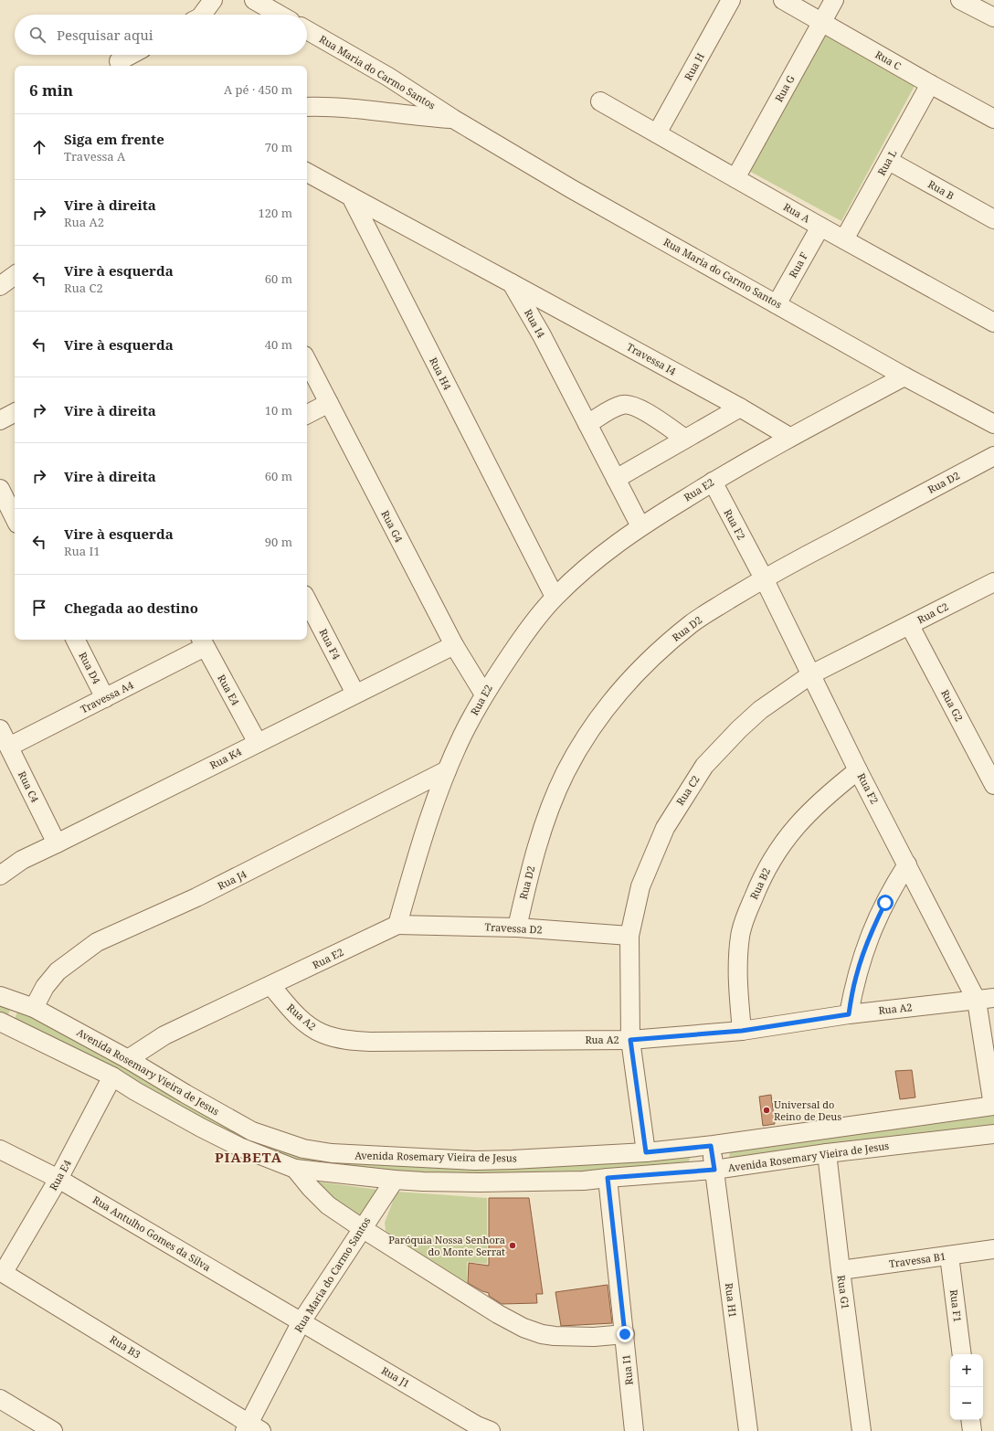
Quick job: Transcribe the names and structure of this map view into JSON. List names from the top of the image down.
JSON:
{
  "streets": {
    "street": [
      "Rua C",
      "Rua H",
      "Rua Maria do Carmo Santos",
      "Rua G",
      "Rua L",
      "Rua B",
      "Rua A",
      "Rua F",
      "Rua I4",
      "Travessa I4",
      "Rua H4",
      "Rua D2",
      "Rua E2",
      "Rua F2",
      "Rua G4",
      "Rua C2",
      "Rua F4",
      "Rua D4",
      "Rua E4",
      "Travessa A4",
      "Rua G2",
      "Rua K4",
      "Rua C4",
      "Rua J4",
      "Rua B2",
      "Travessa D2",
      "Rua A2",
      "Avenida Rosemary Vieira de Jesus",
      "Rua Antulho Gomes da Silva",
      "Travessa B1",
      "Rua G1",
      "Rua H1",
      "Rua F1",
      "Rua B3",
      "Rua I1",
      "Rua J1"
    ]
  },
  "crossings": [
    ["Rua C", "Rua G"],
    ["Rua C", "Rua L"],
    ["Rua H", "Rua A"],
    ["Rua Maria do Carmo Santos", "Rua F"],
    ["Rua Maria do Carmo Santos", "Rua E2"],
    ["Rua Maria do Carmo Santos", "Avenida Rosemary Vieira de Jesus"],
    ["Rua Maria do Carmo Santos", "Rua Antulho Gomes da Silva"],
    ["Rua Maria do Carmo Santos", "Rua B3"],
    ["Rua Maria do Carmo Santos", "Rua J1"],
    ["Rua G", "Rua A"],
    ["Rua L", "Rua B"],
    ["Rua L", "Rua A"],
    ["Rua A", "Rua F"],
    ["Rua I4", "Travessa I4"],
    ["Rua I4", "Rua E2"],
    ["Travessa I4", "Rua E2"],
    ["Rua H4", "Rua E2"],
    ["Rua D2", "Rua F2"],
    ["Rua D2", "Travessa D2"],
    ["Rua E2", "Rua F2"],
    ["Rua E2", "Rua G4"],
    ["Rua E2", "Rua J4"],
    ["Rua E2", "Travessa D2"],
    ["Rua E2", "Rua A2"],
    ["Rua E2", "Avenida Rosemary Vieira de Jesus"],
    ["Rua F2", "Rua C2"],
    ["Rua F2", "Rua B2"],
    ["Rua F2", "Rua A2"],
    ["Rua F2", "Avenida Rosemary Vieira de Jesus"],
    ["Rua G4", "Rua K4"],
    ["Rua C2", "Rua G2"],
    ["Rua C2", "Travessa D2"],
    ["Rua C2", "Rua A2"],
    ["Rua C2", "Avenida Rosemary Vieira de Jesus"],
    ["Rua F4", "Rua K4"],
    ["Rua D4", "Travessa A4"],
    ["Rua E4", "Travessa A4"],
    ["Rua E4", "Rua K4"],
    ["Rua E4", "Avenida Rosemary Vieira de Jesus"],
    ["Rua E4", "Rua Antulho Gomes da Silva"],
    ["Rua E4", "Rua B3"],
    ["Travessa A4", "Rua C4"],
    ["Rua K4", "Rua C4"],
    ["Rua J4", "Avenida Rosemary Vieira de Jesus"],
    ["Rua B2", "Rua A2"],
    ["Avenida Rosemary Vieira de Jesus", "Rua G1"],
    ["Avenida Rosemary Vieira de Jesus", "Rua H1"],
    ["Avenida Rosemary Vieira de Jesus", "Rua I1"],
    ["Rua Antulho Gomes da Silva", "Rua J1"],
    ["Travessa B1", "Rua G1"],
    ["Travessa B1", "Rua F1"]
  ],
  "districts": ["PIABETA"],
  "places": ["Universal do Reino de Deus", "Paróquia Nossa Senhora do Monte Serrat"],
  "page": {
    "search": "Pesquisar aqui",
    "heading": ["6 min", "A pé · 450 m"],
    "list": [
      ["Siga em frente", "Travessa A", "70 m"],
      ["Vire à direita", "Rua A2", "120 m"],
      ["Vire à esquerda", "Rua C2", "60 m"],
      ["Vire à esquerda", "40 m"],
      ["Vire à direita", "10 m"],
      ["Vire à direita", "60 m"],
      ["Vire à esquerda", "Rua I1", "90 m"],
      "Chegada ao destino"
    ],
    "map_buttons": ["+", "−"]
  }
}
